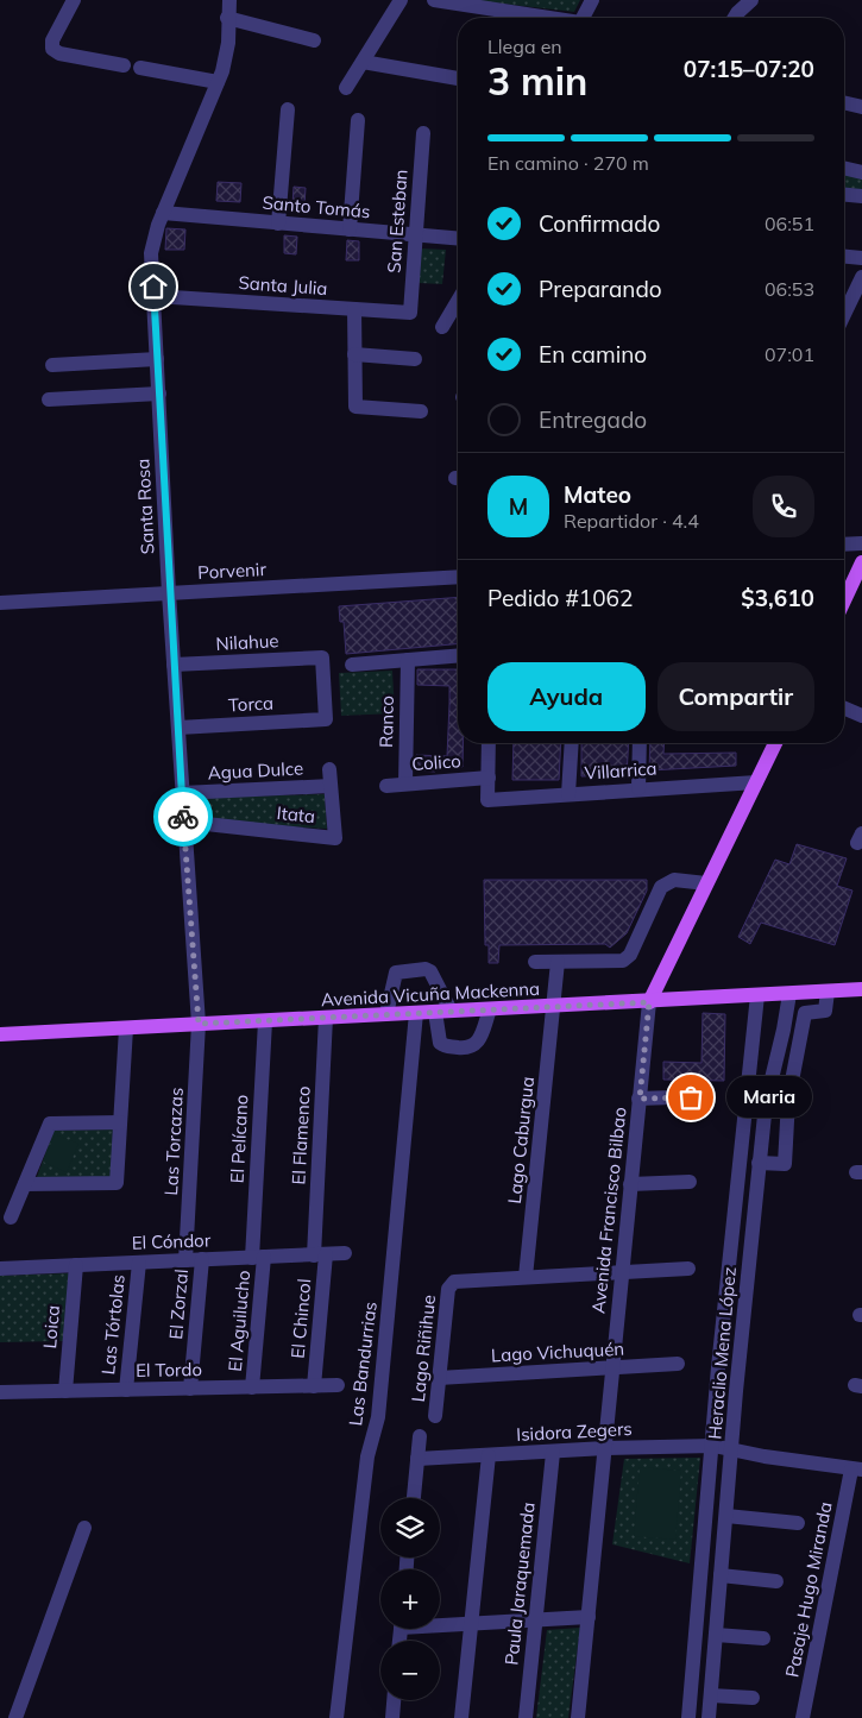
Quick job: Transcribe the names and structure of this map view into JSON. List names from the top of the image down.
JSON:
{
  "streets": {
    "main road": ["Avenida Vicuña Mackenna", "Avenida Francisco Bilbao"],
    "street": [
      "Santo Tomás",
      "San Esteban",
      "Santa Julia",
      "Santa Rosa",
      "Porvenir",
      "Nilahue",
      "Torca",
      "Ranco",
      "Colico",
      "Agua Dulce",
      "Villarrica",
      "Itata",
      "El Flamenco",
      "El Pelícano",
      "Lago Caburgua",
      "Las Torcazas",
      "El Cóndor",
      "El Zorzal",
      "El Chincol",
      "El Aguilucho",
      "Las Tórtolas",
      "Loica",
      "Lago Riñihue",
      "Lago Vichuquén",
      "Heraclio Mena López",
      "Las Bandurrias",
      "El Tordo",
      "Isidora Zegers",
      "Paula Jaraquemada",
      "Pasaje Hugo Miranda"
    ]
  },
  "crossings": [
    ["Santo Tomás", "San Esteban"],
    ["Santo Tomás", "Santa Rosa"],
    ["San Esteban", "Santa Julia"],
    ["Santa Julia", "Santa Rosa"],
    ["Santa Rosa", "Porvenir"],
    ["Santa Rosa", "Nilahue"],
    ["Santa Rosa", "Torca"],
    ["Santa Rosa", "Agua Dulce"],
    ["Santa Rosa", "Itata"],
    ["Santa Rosa", "Avenida Vicuña Mackenna"],
    ["Santa Rosa", "Las Torcazas"],
    ["Nilahue", "Torca"],
    ["Ranco", "Colico"],
    ["Colico", "Villarrica"],
    ["Agua Dulce", "Itata"],
    ["Villarrica", "Avenida Francisco Bilbao"],
    ["Avenida Vicuña Mackenna", "El Flamenco"],
    ["Avenida Vicuña Mackenna", "El Pelícano"],
    ["Avenida Vicuña Mackenna", "Lago Caburgua"],
    ["Avenida Vicuña Mackenna", "Las Torcazas"],
    ["Avenida Vicuña Mackenna", "Avenida Francisco Bilbao"],
    ["Avenida Vicuña Mackenna", "Heraclio Mena López"],
    ["Avenida Vicuña Mackenna", "Las Bandurrias"],
    ["El Flamenco", "El Cóndor"],
    ["El Flamenco", "El Chincol"],
    ["El Pelícano", "El Cóndor"],
    ["El Pelícano", "El Aguilucho"],
    ["Lago Caburgua", "Lago Riñihue"],
    ["Las Torcazas", "El Cóndor"],
    ["Avenida Francisco Bilbao", "Lago Vichuquén"],
    ["Avenida Francisco Bilbao", "Isidora Zegers"],
    ["El Cóndor", "El Zorzal"],
    ["El Cóndor", "El Chincol"],
    ["El Cóndor", "El Aguilucho"],
    ["El Cóndor", "Las Tórtolas"],
    ["El Cóndor", "Loica"],
    ["El Zorzal", "El Tordo"],
    ["El Chincol", "El Tordo"],
    ["El Aguilucho", "El Tordo"],
    ["Las Tórtolas", "El Tordo"],
    ["Loica", "El Tordo"],
    ["Lago Riñihue", "Lago Vichuquén"],
    ["Heraclio Mena López", "Isidora Zegers"],
    ["Isidora Zegers", "Paula Jaraquemada"],
    ["Isidora Zegers", "Pasaje Hugo Miranda"]
  ],
  "places": ["Maria"],
  "page": {
    "heading": ["3 min", "Llega en", "07:15–07:20"],
    "panel": [
      "Mateo",
      "Repartidor · 4.4",
      "Pedido #1062",
      "$3,610"
    ],
    "bar": "En camino · 270 m",
    "list": [
      ["Confirmado", "06:51"],
      ["Preparando", "06:53"],
      ["En camino", "07:01"],
      "Entregado"
    ],
    "round": "M",
    "buttons": ["Ayuda", "Compartir"],
    "bubble": "Maria",
    "map_buttons": ["+", "−"]
  }
}
